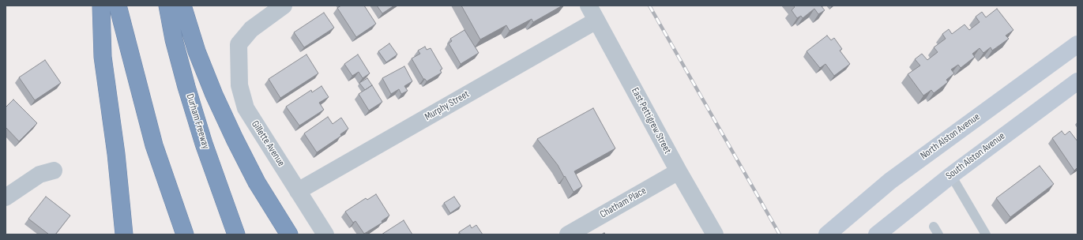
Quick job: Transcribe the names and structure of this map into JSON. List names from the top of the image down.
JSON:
{
  "streets": {
    "highway": ["Durham Freeway"],
    "main road": ["North Alston Avenue", "South Alston Avenue"],
    "street": [
      "Murphy Street",
      "East Pettigrew Street",
      "Gillette Avenue",
      "Chatham Place"
    ]
  },
  "crossings": [
    ["Murphy Street", "East Pettigrew Street"],
    ["Murphy Street", "Gillette Avenue"],
    ["East Pettigrew Street", "Chatham Place"]
  ]
}
